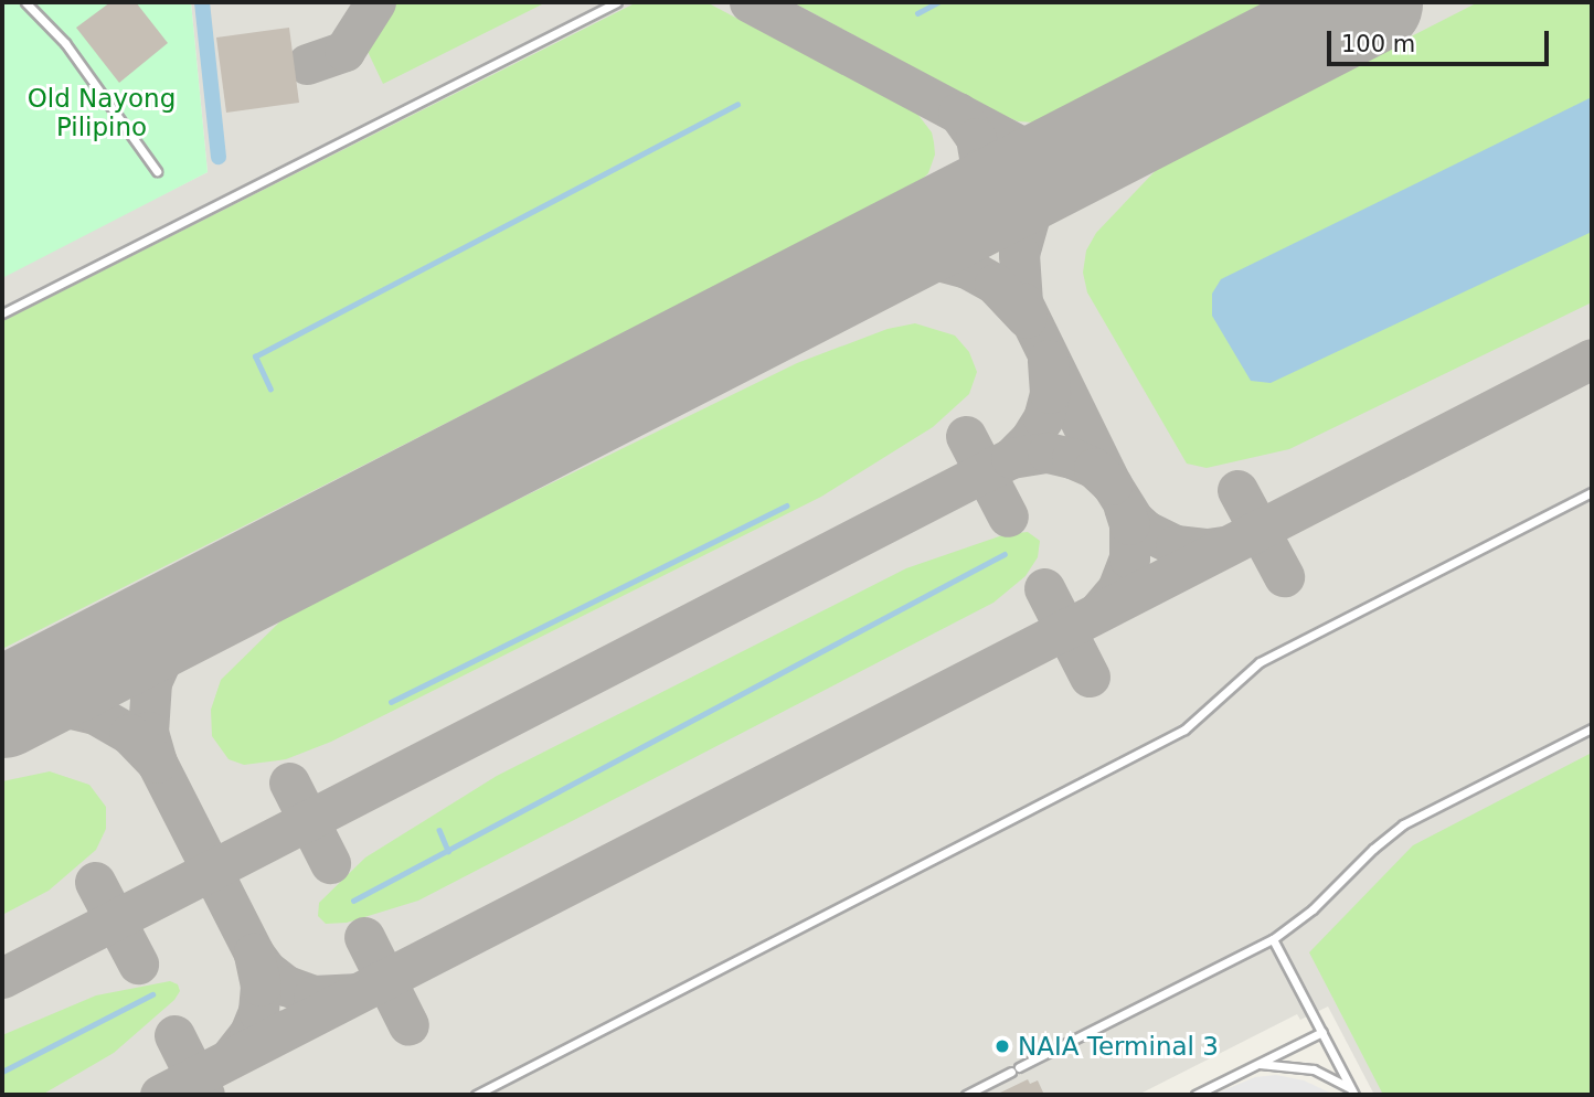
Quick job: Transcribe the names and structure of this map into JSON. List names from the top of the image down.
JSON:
{
  "parks": ["Old Nayong Pilipino"],
  "places": ["NAIA Terminal 3"],
  "scale_bar": "100 m"
}
